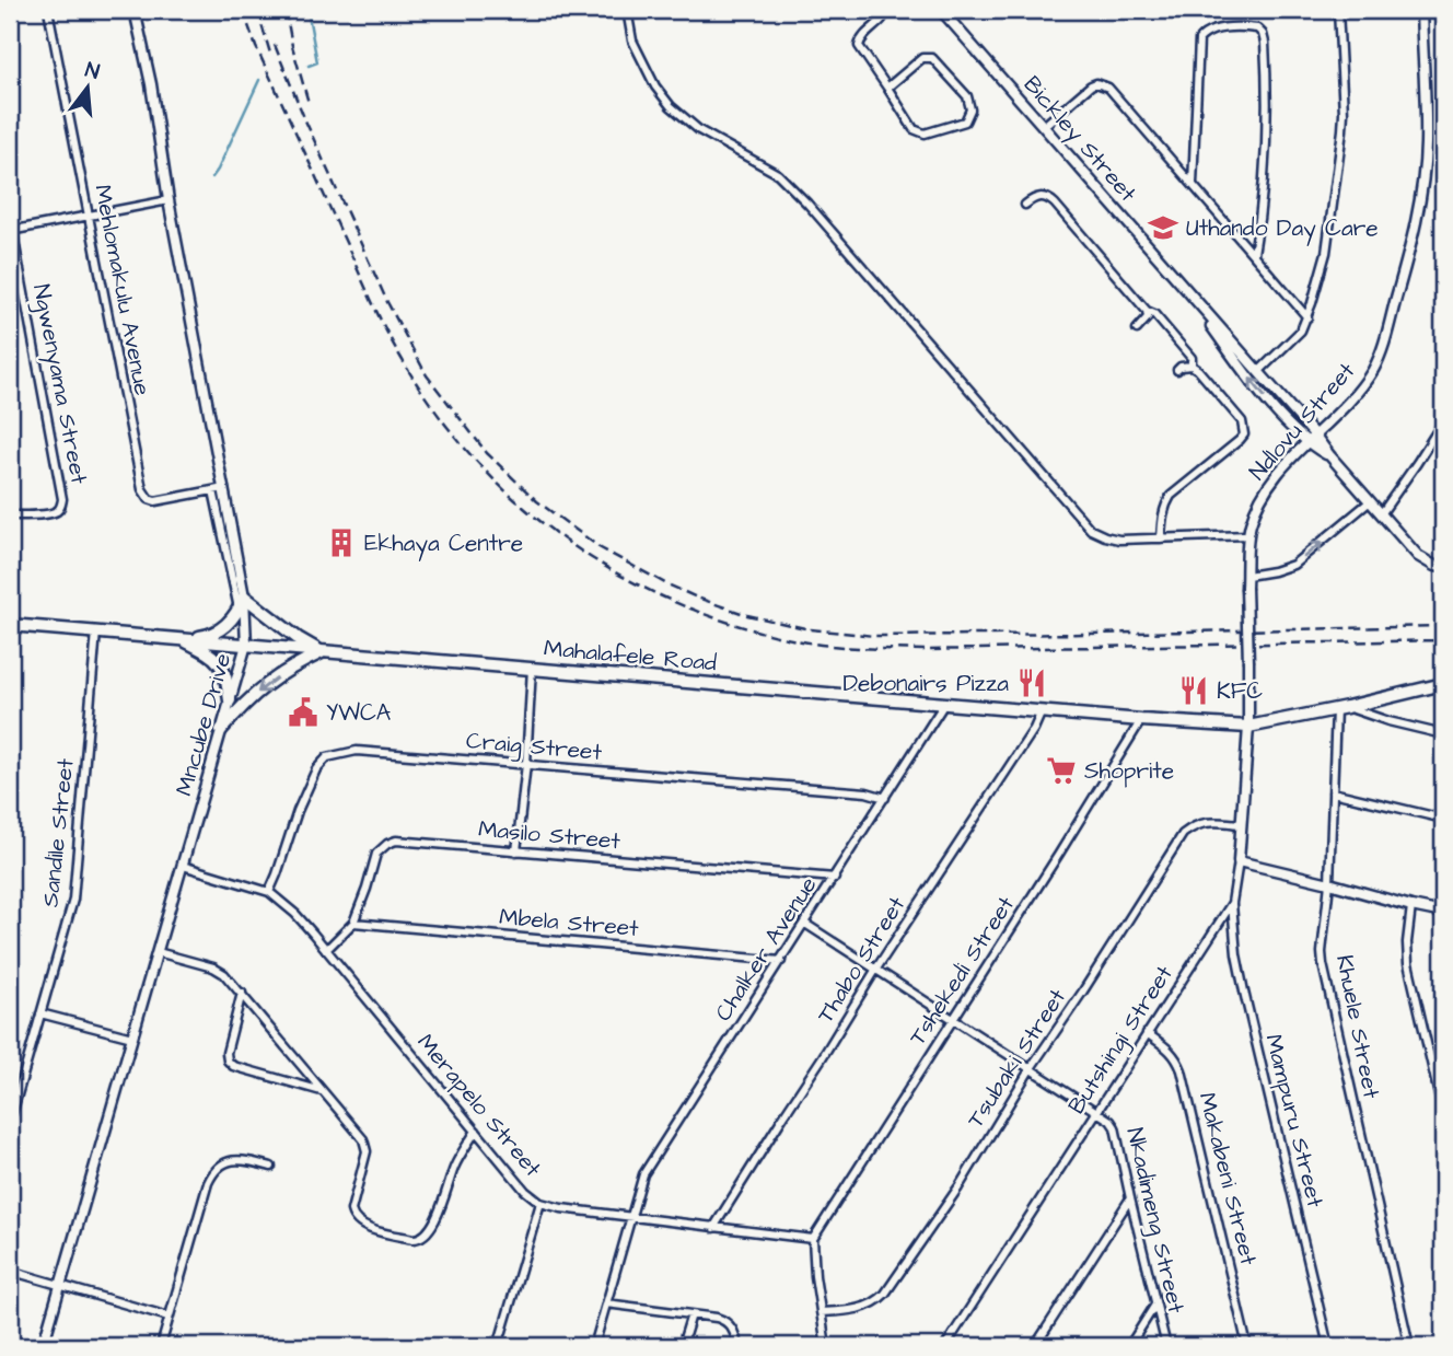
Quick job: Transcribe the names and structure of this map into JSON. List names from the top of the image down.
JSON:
{
  "streets": {
    "main road": ["Mahalafele Road"],
    "street": [
      "Bickley Street",
      "Mehlomakulu Avenue",
      "Ngwenyama Street",
      "Ndlovu Street",
      "Mncube Drive",
      "Craig Street",
      "Sandile Street",
      "Masilo Street",
      "Mbela Street",
      "Chalker Avenue",
      "Thabo Street",
      "Tshekedi Street",
      "Khuele Street",
      "Butshingi Street",
      "Tsubaki Street",
      "Merapelo Street",
      "Mampuru Street",
      "Makabeni Street",
      "Nkadimeng Street"
    ]
  },
  "crossings": [
    ["Bickley Street", "Ndlovu Street"],
    ["Mehlomakulu Avenue", "Mncube Drive"],
    ["Ndlovu Street", "Butshingi Street"],
    ["Mahalafele Road", "Mncube Drive"],
    ["Mahalafele Road", "Sandile Street"],
    ["Mahalafele Road", "Chalker Avenue"],
    ["Mahalafele Road", "Thabo Street"],
    ["Mahalafele Road", "Tshekedi Street"],
    ["Mahalafele Road", "Khuele Street"],
    ["Mahalafele Road", "Butshingi Street"],
    ["Mncube Drive", "Merapelo Street"],
    ["Craig Street", "Chalker Avenue"],
    ["Craig Street", "Merapelo Street"],
    ["Masilo Street", "Mbela Street"],
    ["Masilo Street", "Chalker Avenue"],
    ["Masilo Street", "Merapelo Street"],
    ["Mbela Street", "Chalker Avenue"],
    ["Chalker Avenue", "Merapelo Street"],
    ["Thabo Street", "Merapelo Street"],
    ["Tshekedi Street", "Merapelo Street"],
    ["Butshingi Street", "Tsubaki Street"],
    ["Butshingi Street", "Mampuru Street"],
    ["Butshingi Street", "Makabeni Street"],
    ["Butshingi Street", "Nkadimeng Street"]
  ],
  "places": {
    "school or university": ["Uthando Day Care"],
    "building": ["Ekhaya Centre"],
    "restaurant": ["Debonairs Pizza", "KFC"],
    "public building": ["YWCA"],
    "supermarket": ["Shoprite"]
  },
  "north": "top"
}
